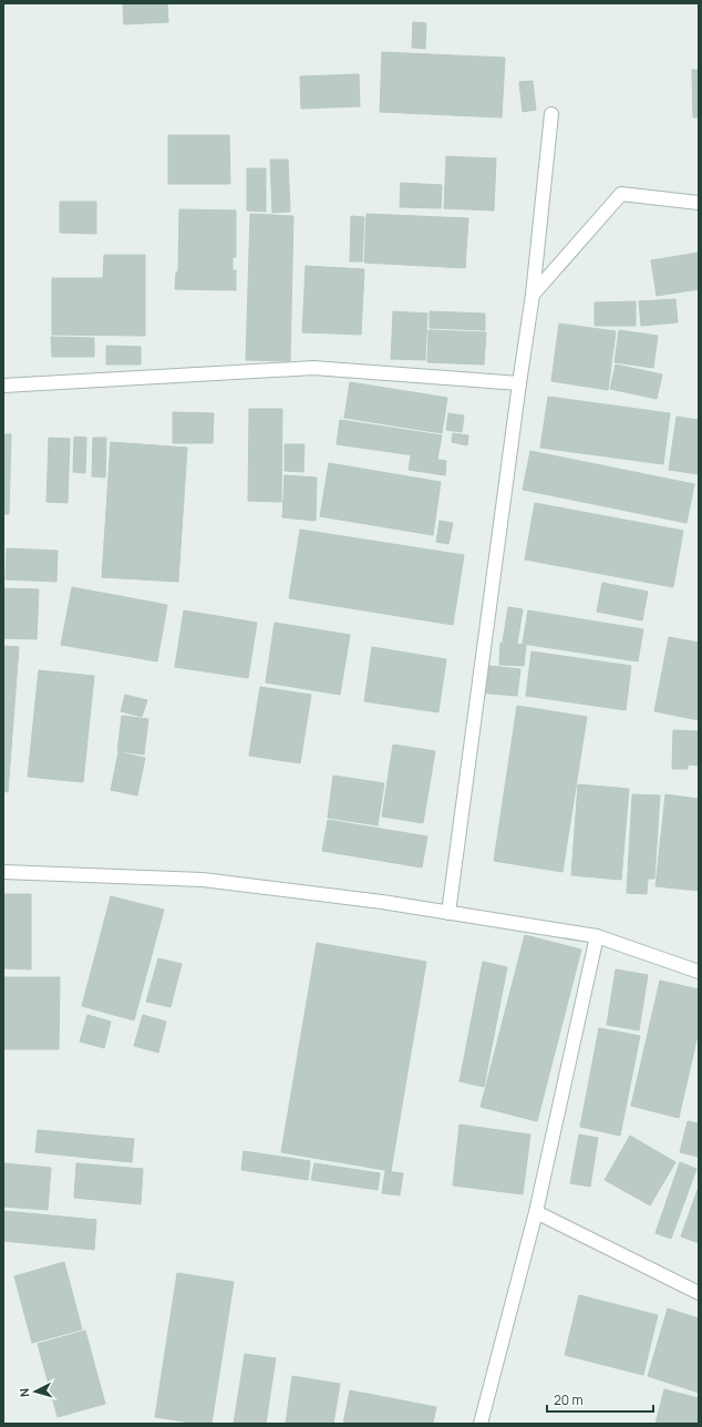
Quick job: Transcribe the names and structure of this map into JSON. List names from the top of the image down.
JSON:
{
  "scale_bar": "20 m",
  "north": "left"
}
